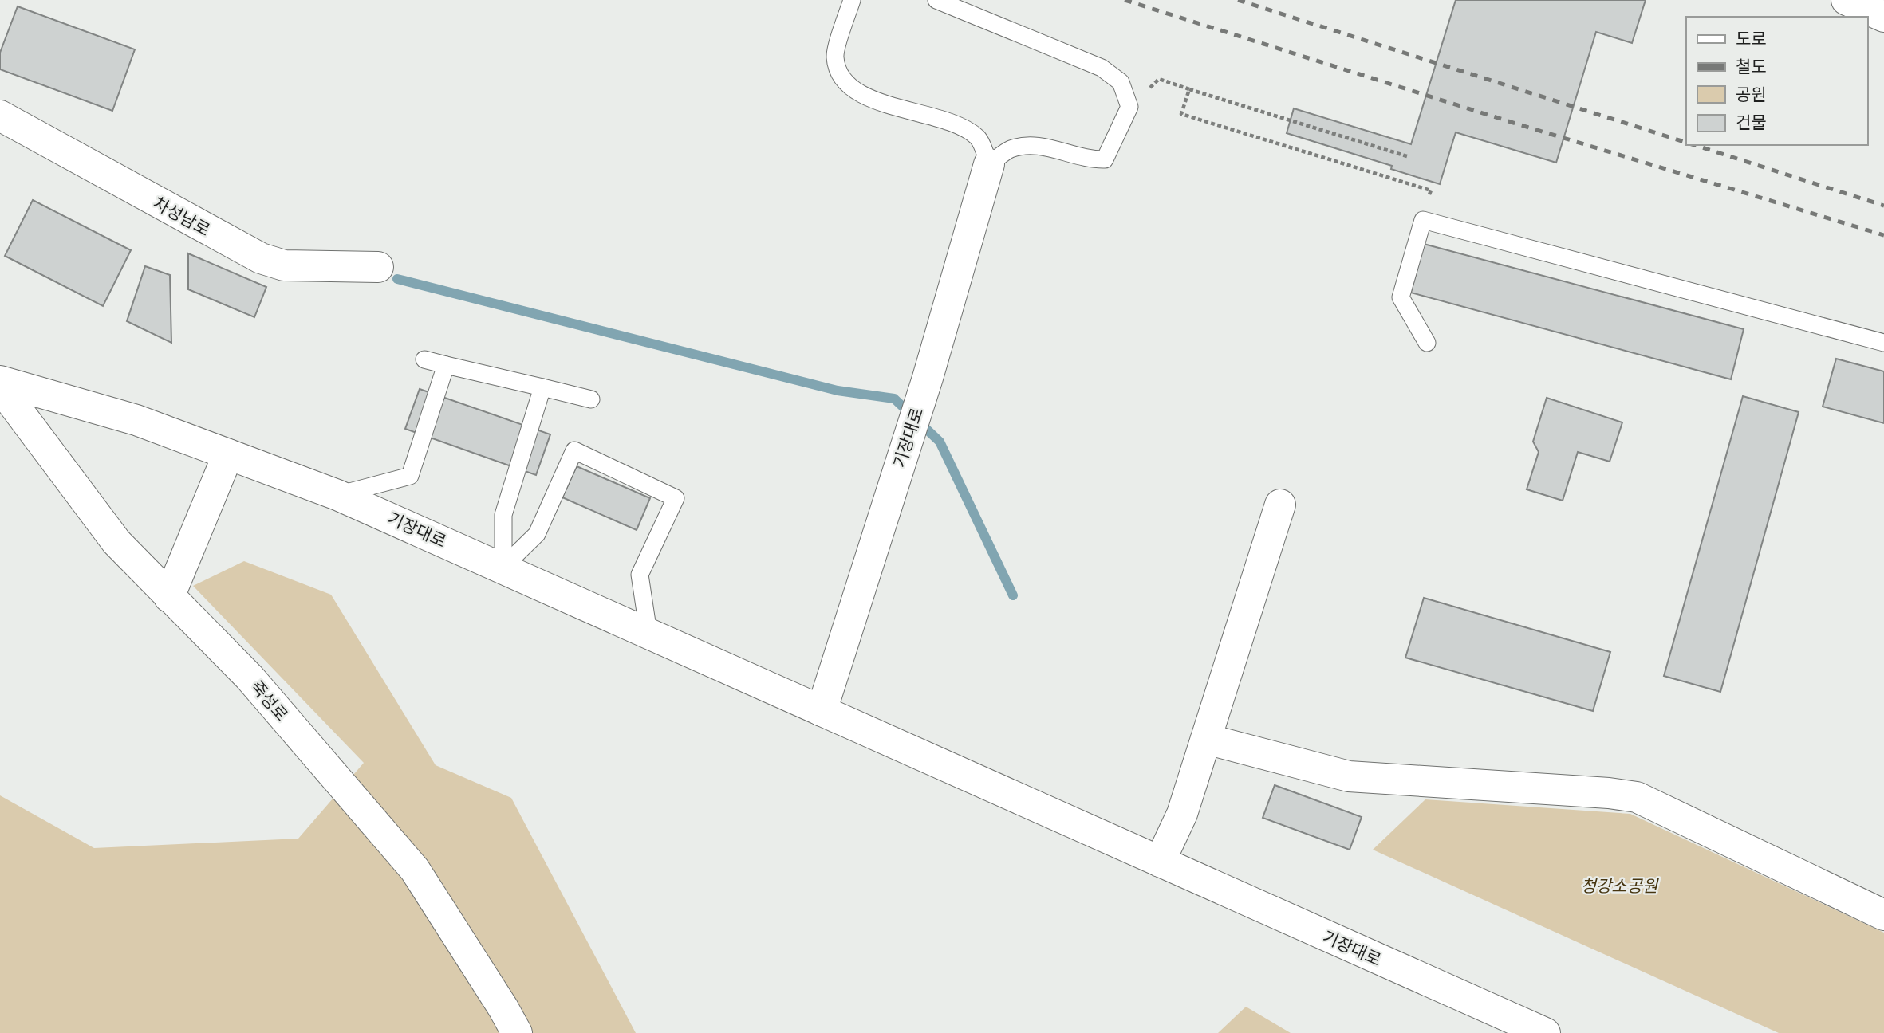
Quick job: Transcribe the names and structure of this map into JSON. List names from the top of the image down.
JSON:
{
  "streets": {
    "main road": ["차성남로", "기장대로", "죽성로"]
  },
  "parks": ["청강소공원"],
  "legend": [
    "도로",
    "철도",
    "공원",
    "건물"
  ]
}
